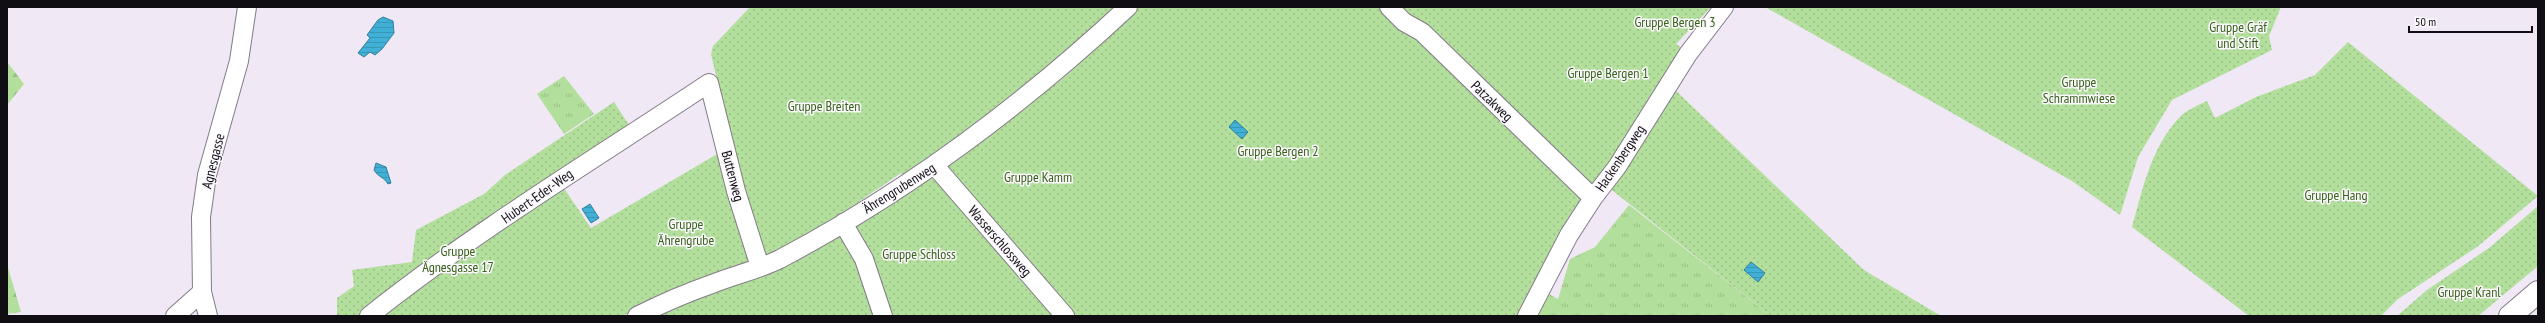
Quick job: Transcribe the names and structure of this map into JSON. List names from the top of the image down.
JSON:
{
  "streets": {
    "street": [
      "Patzakweg",
      "Hackenbergweg",
      "Agnesgasse",
      "Buttenweg",
      "Ährengrubenweg",
      "Hubert-Eder-Weg",
      "Wasserschlossweg"
    ]
  },
  "crossings": [
    ["Patzakweg", "Hackenbergweg"],
    ["Buttenweg", "Ährengrubenweg"],
    ["Buttenweg", "Hubert-Eder-Weg"],
    ["Ährengrubenweg", "Wasserschlossweg"]
  ],
  "parks": [
    "Gruppe Bergen 3",
    "Gruppe Gräf und Stift",
    "Gruppe Bergen 1",
    "Gruppe Schrammwiese",
    "Gruppe Breiten",
    "Gruppe Bergen 2",
    "Gruppe Kamm",
    "Gruppe Hang",
    "Gruppe Ährengrube",
    "Gruppe Ägnesgasse 17",
    "Gruppe Schloss",
    "Gruppe Kranl"
  ],
  "scale_bar": "50 m"
}
